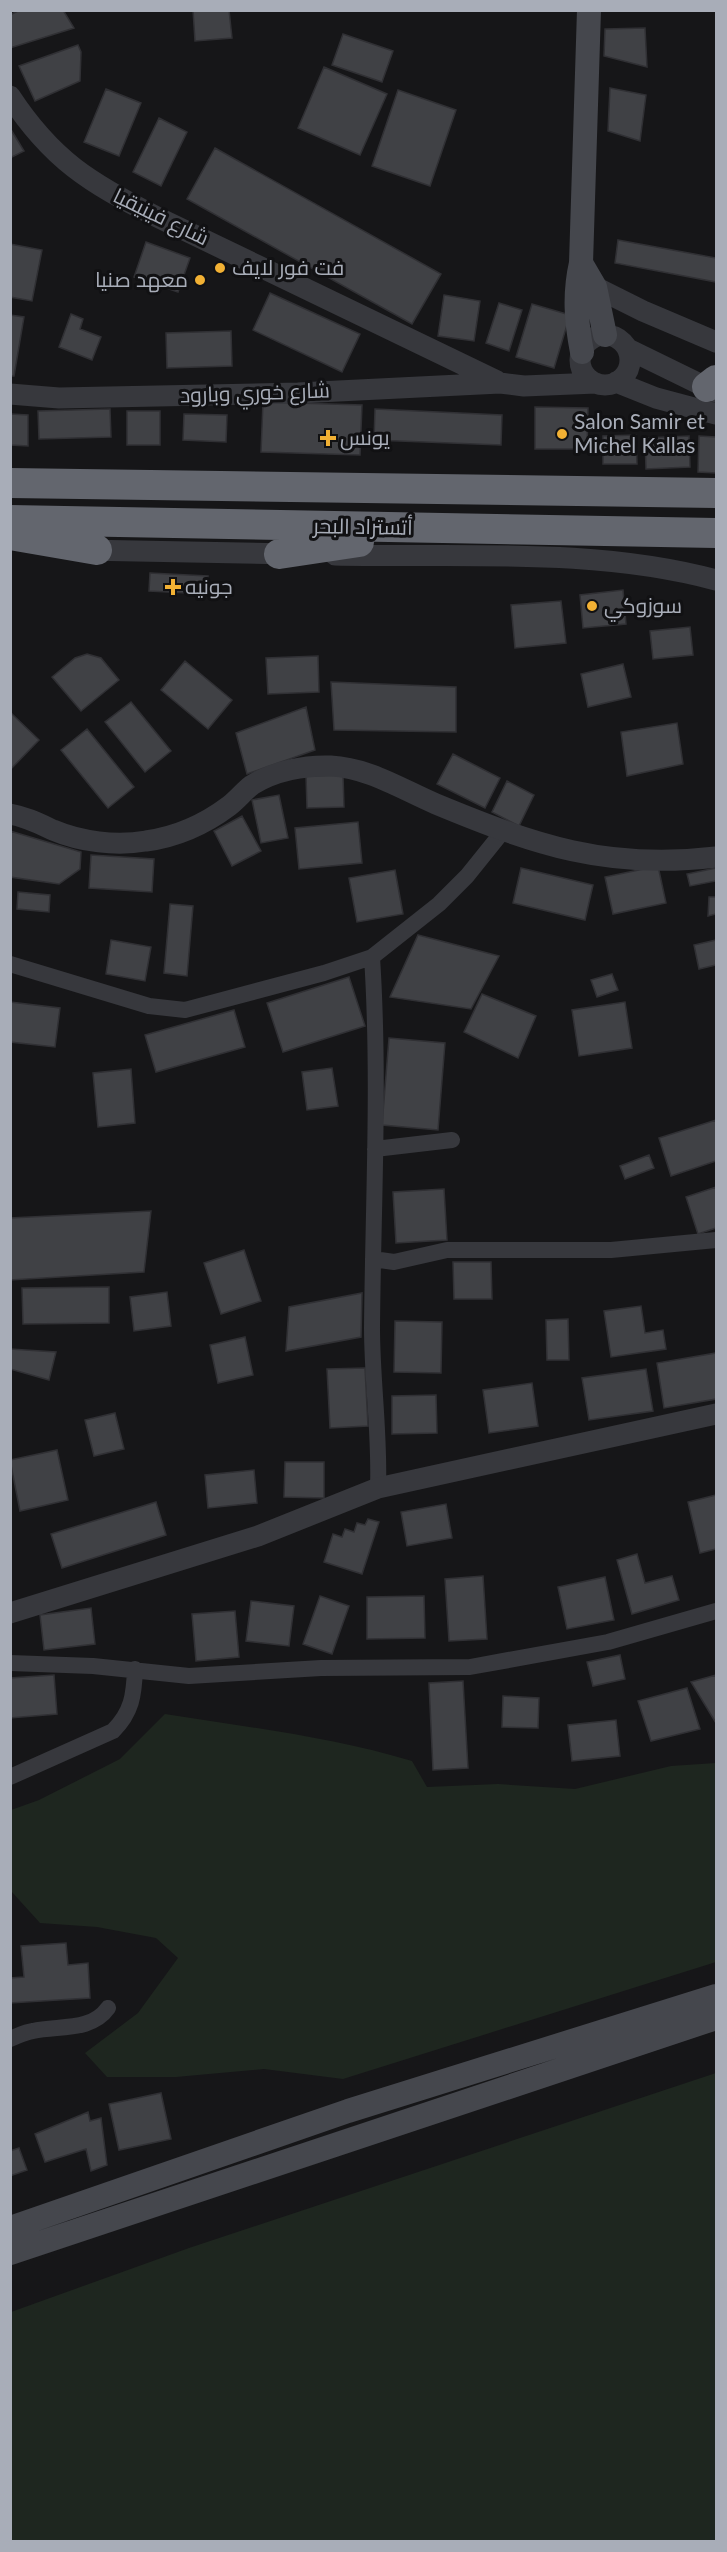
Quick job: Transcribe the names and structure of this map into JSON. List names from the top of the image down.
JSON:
{
  "streets": {
    "highway": ["أتستراد البحر"],
    "street": ["شارع فينيقيا", "شارع خوري وبارود"]
  },
  "crossings": [
    ["شارع فينيقيا", "شارع خوري وبارود"]
  ],
  "places": {
    "other": [
      "فت فور لايف",
      "معهد صنيا",
      "Salon Samir et Michel Kallas",
      "سوزوكي"
    ],
    "health": ["يونس", "جونيه"]
  }
}
